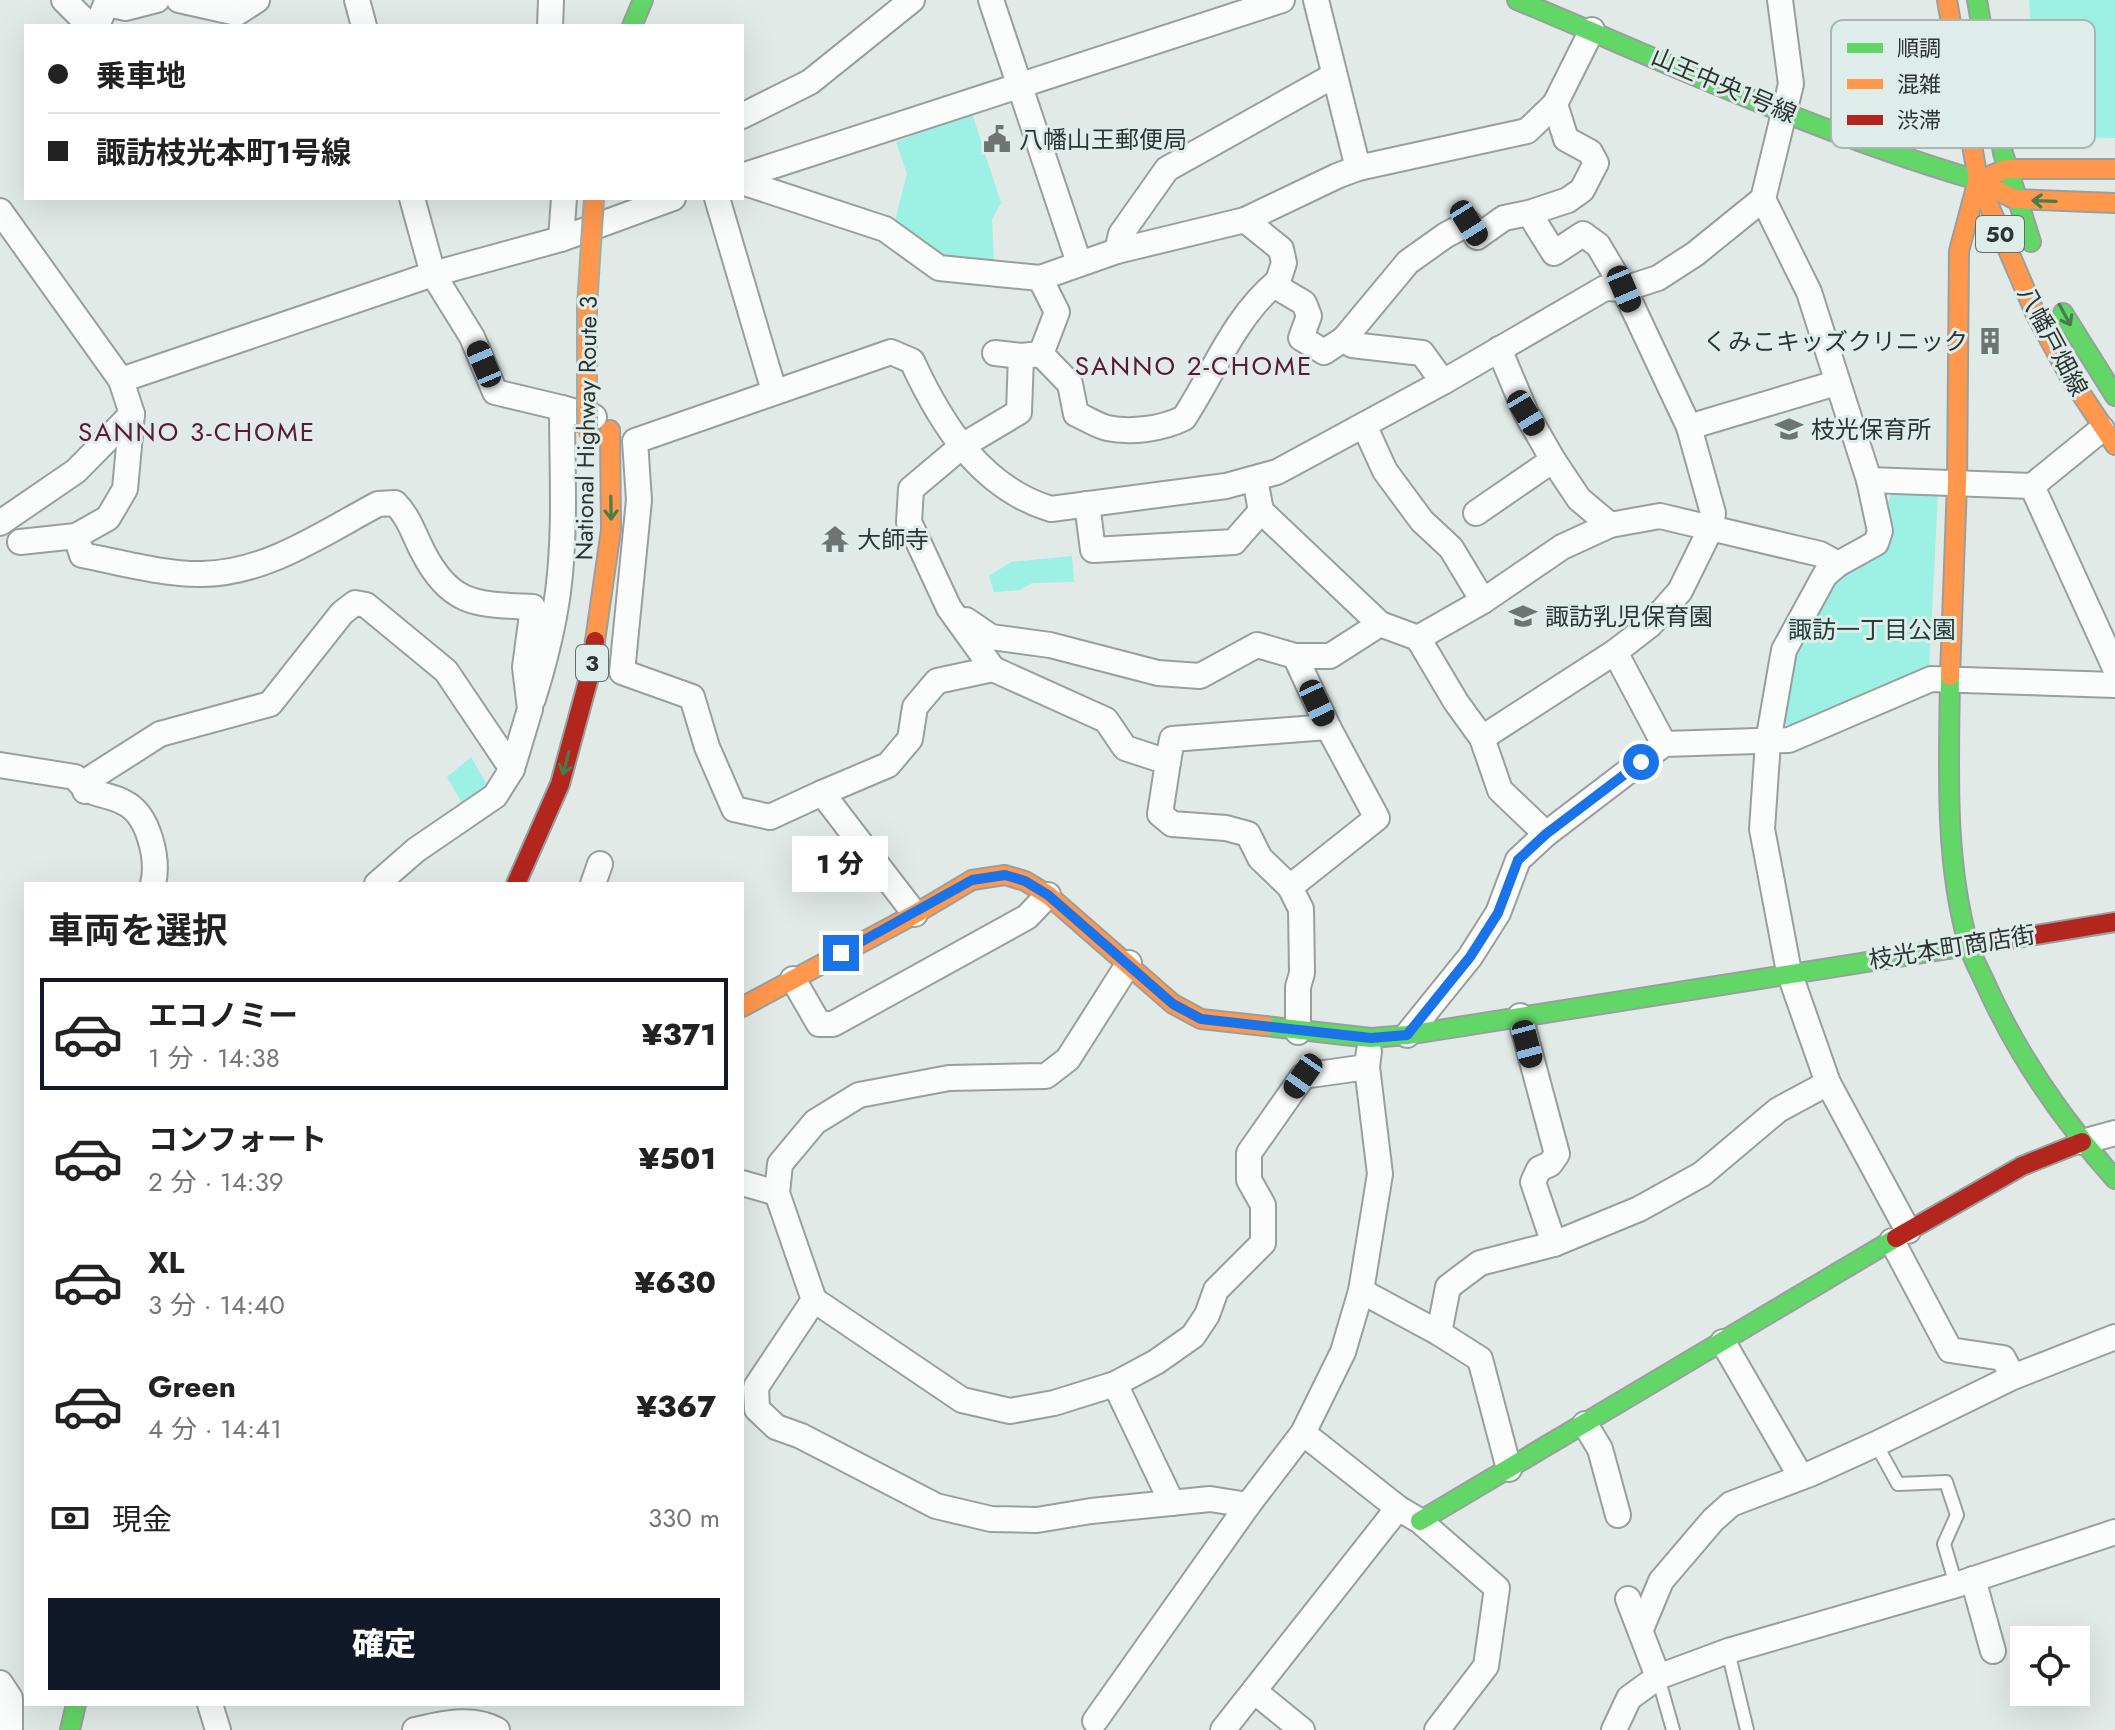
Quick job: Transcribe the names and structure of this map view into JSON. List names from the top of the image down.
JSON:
{
  "streets": {
    "main road": [
      "山王中央1号線",
      "50",
      "八幡戸畑線",
      "National Highway Route 3",
      "3",
      "枝光本町商店街"
    ]
  },
  "crossings": [
    ["山王中央1号線", "八幡戸畑線"]
  ],
  "one_way": ["National Highway Route 3"],
  "districts": ["SANNO 2-CHOME", "SANNO 3-CHOME"],
  "parks": ["諏訪一丁目公園"],
  "places": {
    "public building": ["八幡山王郵便局"],
    "building": ["くみこキッズクリニック"],
    "school or university": ["枝光保育所", "諏訪乳児保育園"],
    "temple": ["大師寺"]
  },
  "legend": ["順調", "混雑", "渋滞"],
  "page": {
    "banner": ["乗車地", "諏訪枝光本町1号線"],
    "bubble": "1 分",
    "heading": "車両を選択",
    "list": [
      {
        "name": "エコノミー",
        "note": "1 分 · 14:38",
        "value": "¥371"
      },
      {
        "name": "コンフォート",
        "note": "2 分 · 14:39",
        "value": "¥501"
      },
      {
        "name": "XL",
        "note": "3 分 · 14:40",
        "value": "¥630"
      },
      {
        "name": "Green",
        "note": "4 分 · 14:41",
        "value": "¥367"
      }
    ],
    "pay": ["現金", "330 m"],
    "buttons": "確定"
  }
}
